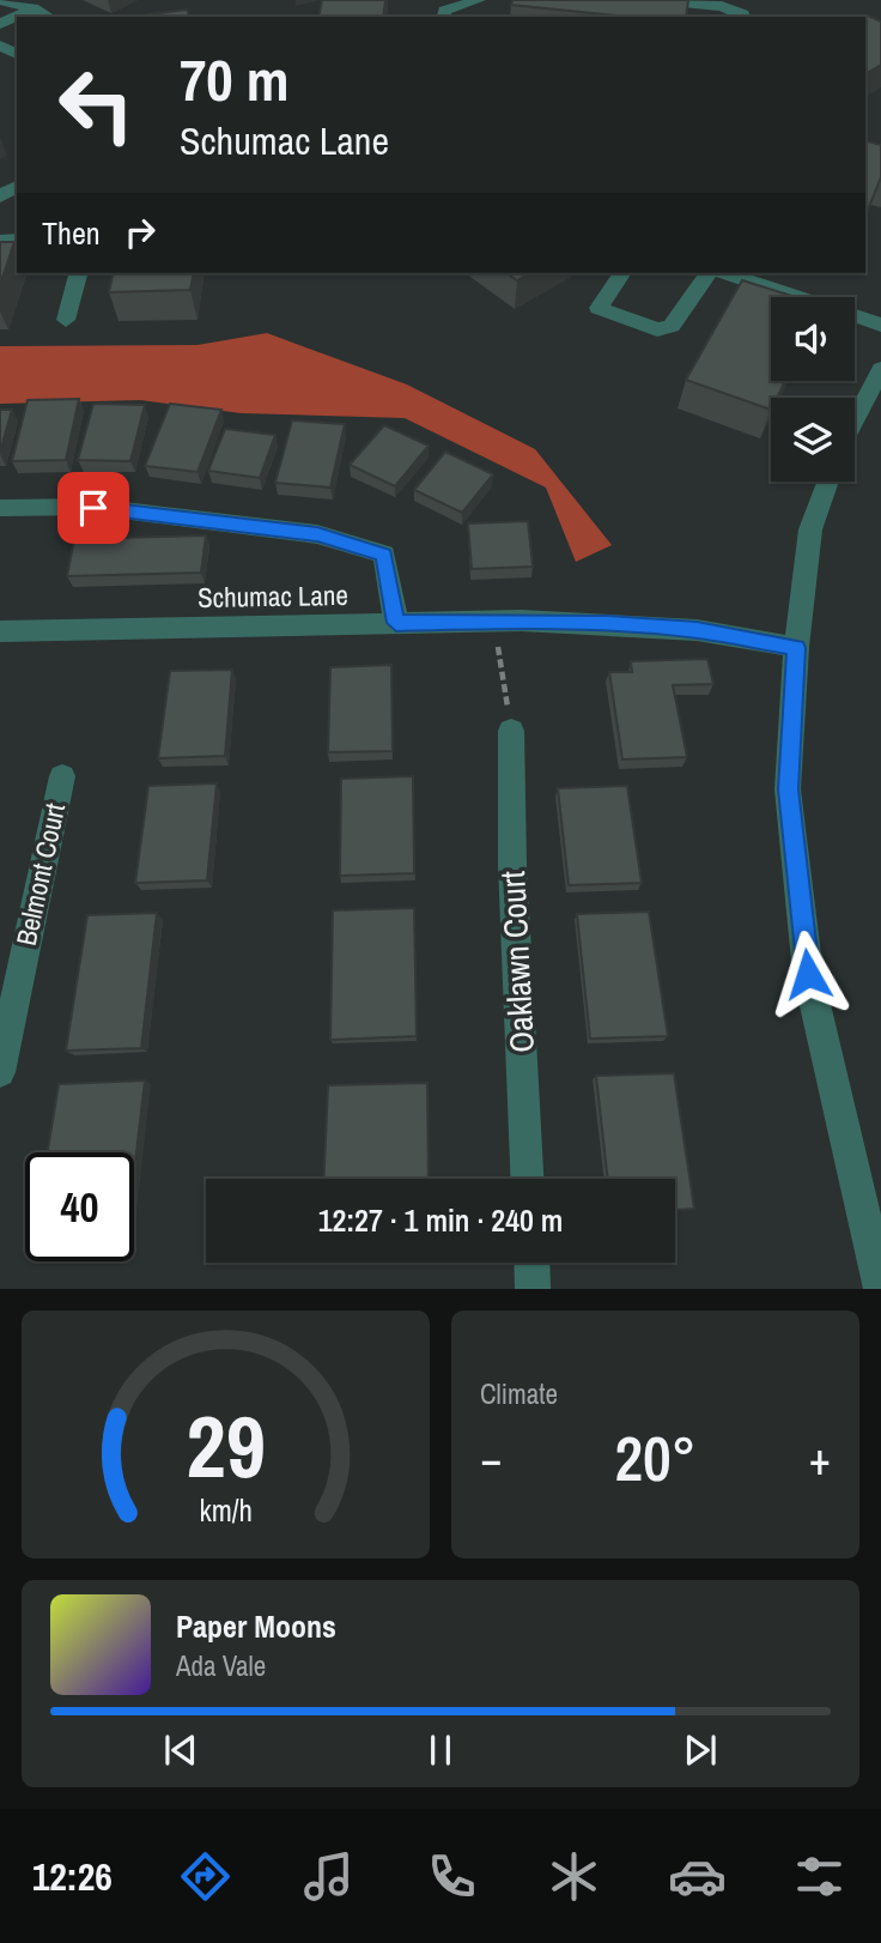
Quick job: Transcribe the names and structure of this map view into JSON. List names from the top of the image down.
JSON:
{
  "streets": {
    "street": ["Schumac Lane", "Belmont Court", "Oaklawn Court"]
  },
  "page": {
    "turn": ["70 m", "Schumac Lane"],
    "then": "Then",
    "limit": "40",
    "trip": "12:27 · 1 min · 240 m",
    "tile": "Climate",
    "heat": ["−", "20°", "+"],
    "song": ["Paper Moons", "Ada Vale"],
    "tabs": "12:26",
    "gauge": ["29", "km/h"]
  }
}
